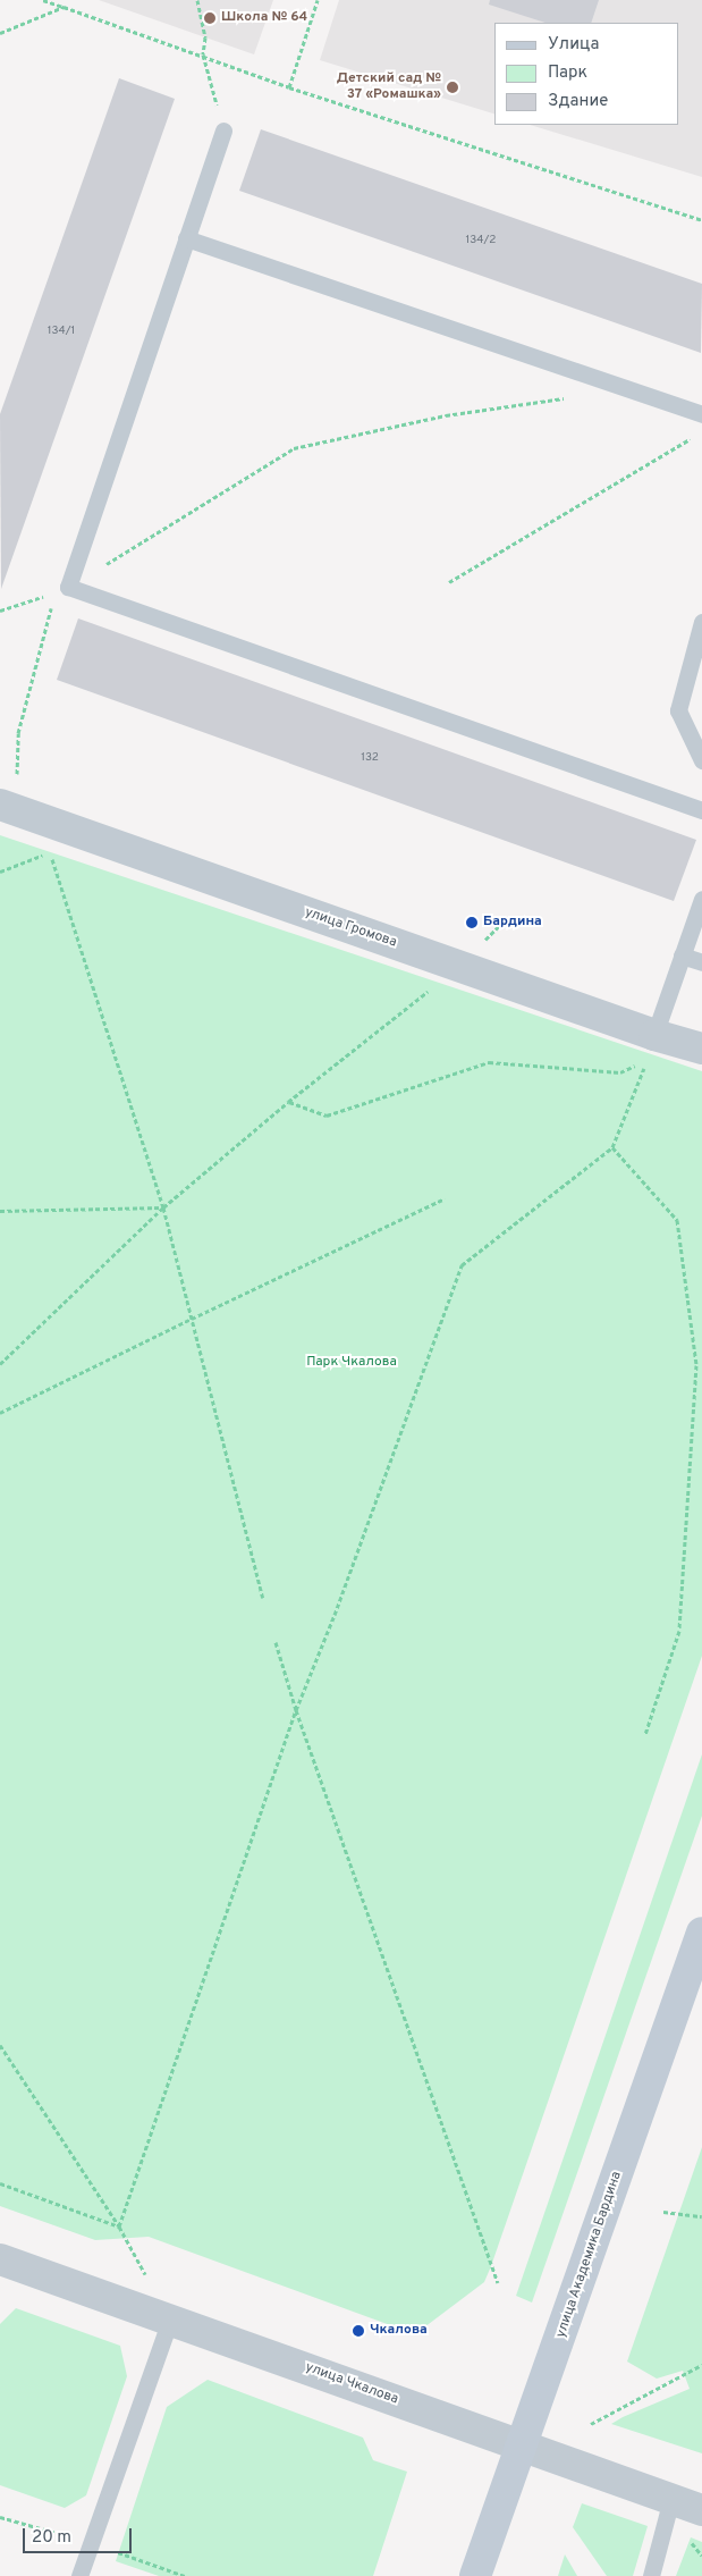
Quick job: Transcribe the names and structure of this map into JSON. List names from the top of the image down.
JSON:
{
  "streets": {
    "street": ["улица Громова", "улица Академика Бардина", "улица Чкалова"]
  },
  "crossings": [
    ["улица Академика Бардина", "улица Чкалова"]
  ],
  "parks": ["Парк Чкалова"],
  "places": [
    "Школа № 64",
    "Детский сад № 37 «Ромашка»",
    "Бардина",
    "Чкалова"
  ],
  "house_numbers": ["134/2", "134/1", "132"],
  "legend": ["Улица", "Парк", "Здание"],
  "scale_bar": "20 m"
}
